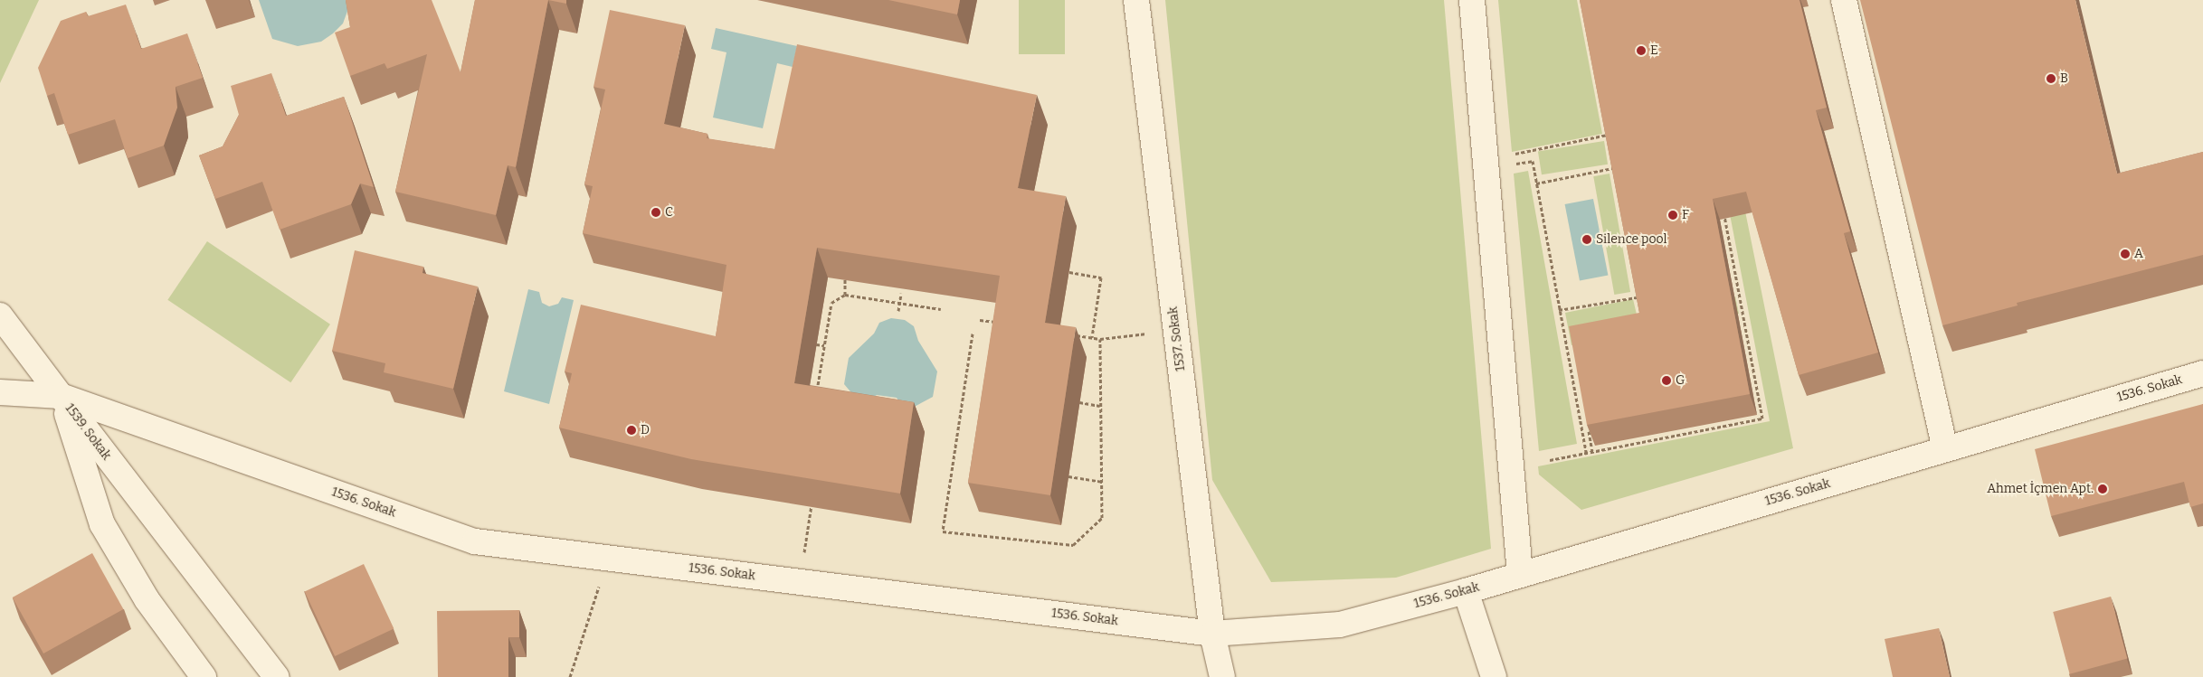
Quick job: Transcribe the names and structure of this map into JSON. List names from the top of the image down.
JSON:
{
  "streets": {
    "street": ["1537. Sokak", "1536. Sokak", "1539. Sokak"]
  },
  "crossings": [
    ["1537. Sokak", "1536. Sokak"],
    ["1536. Sokak", "1539. Sokak"]
  ],
  "places": [
    "E",
    "B",
    "C",
    "F",
    "Silence pool",
    "A",
    "G",
    "D",
    "Ahmet İçmen Apt."
  ]
}
